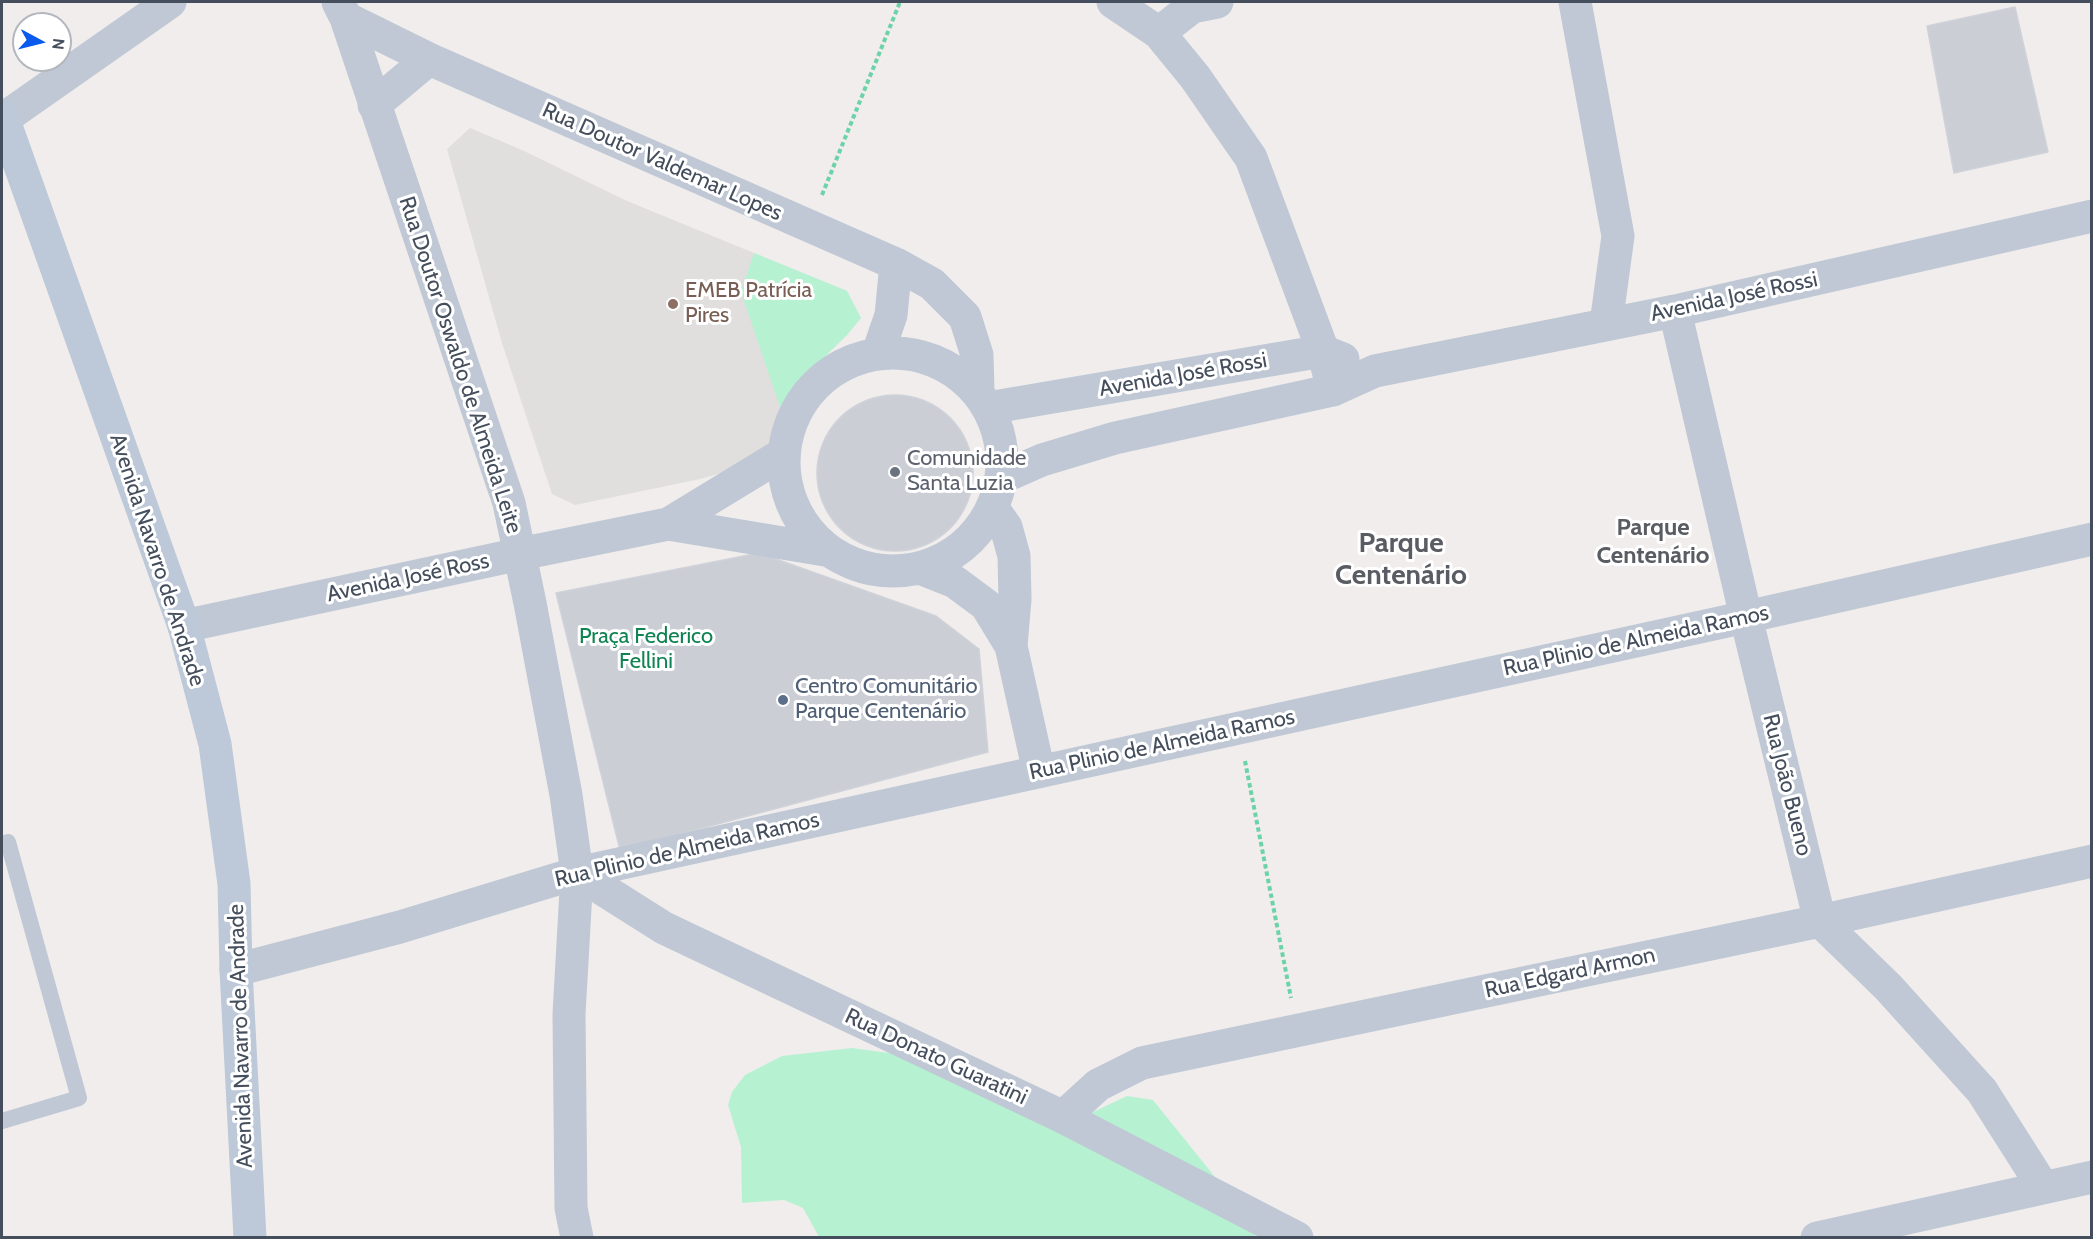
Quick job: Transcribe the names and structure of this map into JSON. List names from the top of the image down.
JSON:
{
  "streets": {
    "street": [
      "Rua Doutor Valdemar Lopes",
      "Avenida José Rossi",
      "Rua Doutor Oswaldo de Almeida Leite",
      "Avenida Navarro de Andrade",
      "Avenida José Ross",
      "Rua Plinio de Almeida Ramos",
      "Rua João Bueno",
      "Rua Edgard Armon",
      "Rua Donato Guaratini"
    ]
  },
  "crossings": [
    ["Rua Doutor Valdemar Lopes", "Avenida José Rossi"],
    ["Rua Doutor Valdemar Lopes", "Rua Doutor Oswaldo de Almeida Leite"],
    ["Avenida José Rossi", "Rua João Bueno"],
    ["Rua Doutor Oswaldo de Almeida Leite", "Avenida José Ross"],
    ["Rua Doutor Oswaldo de Almeida Leite", "Rua Plinio de Almeida Ramos"],
    ["Rua Doutor Oswaldo de Almeida Leite", "Rua Donato Guaratini"],
    ["Avenida Navarro de Andrade", "Avenida José Ross"],
    ["Avenida Navarro de Andrade", "Rua Plinio de Almeida Ramos"],
    ["Rua Plinio de Almeida Ramos", "Rua João Bueno"],
    ["Rua Plinio de Almeida Ramos", "Rua Donato Guaratini"],
    ["Rua João Bueno", "Rua Edgard Armon"],
    ["Rua Edgard Armon", "Rua Donato Guaratini"]
  ],
  "districts": ["Parque Centenário", "Parque Centenário"],
  "parks": ["Praça Federico Fellini"],
  "places": ["EMEB Patrícia Pires", "Comunidade Santa Luzia", "Centro Comunitário Parque Centenário"],
  "north": "right"
}
